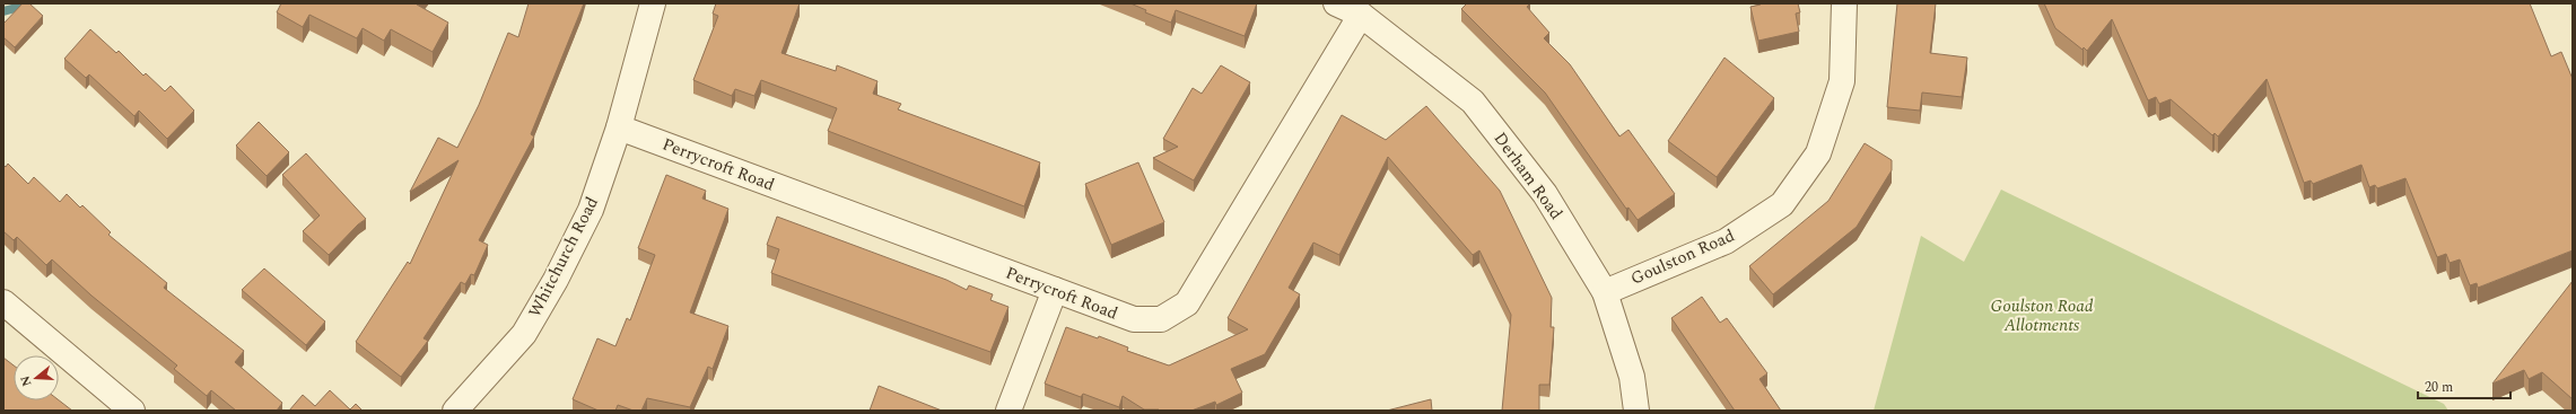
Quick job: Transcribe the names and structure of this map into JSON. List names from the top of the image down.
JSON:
{
  "streets": {
    "street": [
      "Perrycroft Road",
      "Derham Road",
      "Whitchurch Road",
      "Goulston Road"
    ]
  },
  "crossings": [
    ["Perrycroft Road", "Derham Road"],
    ["Perrycroft Road", "Whitchurch Road"],
    ["Derham Road", "Goulston Road"]
  ],
  "parks": ["Goulston Road Allotments"],
  "scale_bar": "20 m",
  "north": "left"
}
